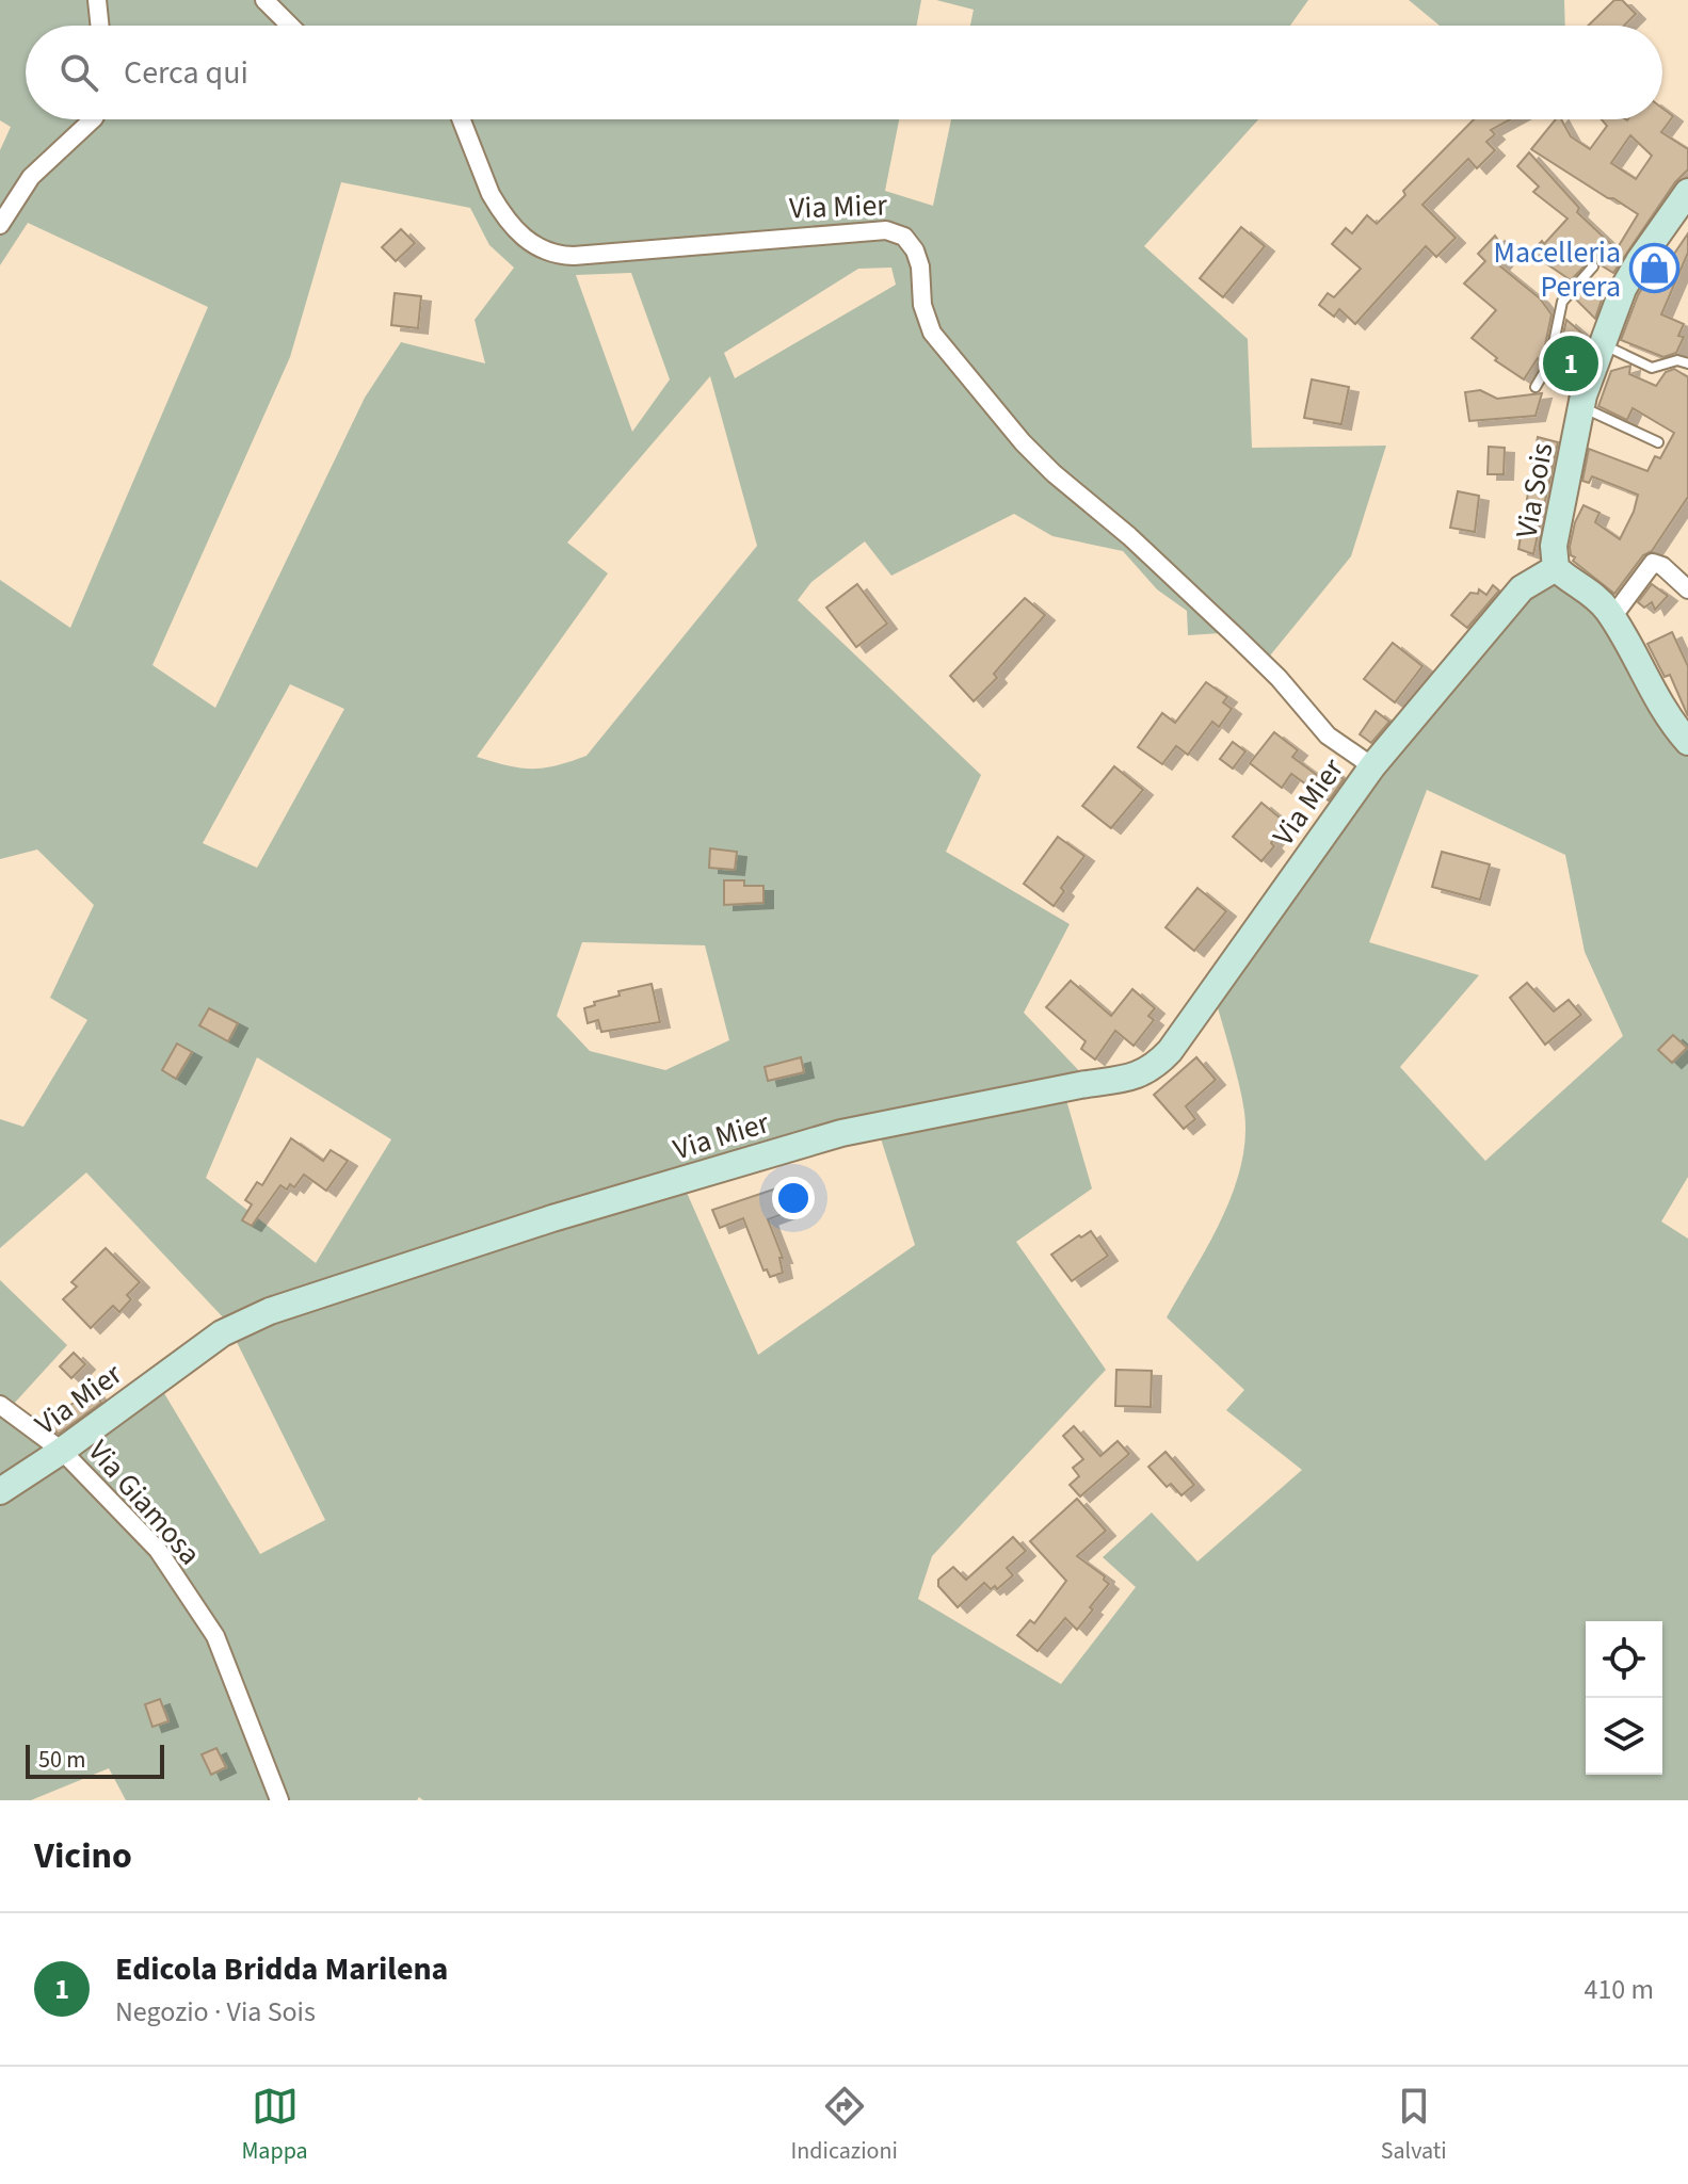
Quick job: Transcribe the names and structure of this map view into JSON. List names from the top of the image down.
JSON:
{
  "streets": {
    "street": ["Via Mier", "Via Sois", "Via Giamosa"]
  },
  "crossings": [
    ["Via Mier", "Via Sois"],
    ["Via Mier", "Via Giamosa"]
  ],
  "places": {
    "shop": ["Macelleria Perera"]
  },
  "scale_bar": "50 m",
  "page": {
    "search": "Cerca qui",
    "pins": "1",
    "scale": "50 m",
    "heading": "Vicino",
    "list": [
      {
        "mark": "1",
        "name": "Edicola Bridda Marilena",
        "note": "Negozio · Via Sois",
        "value": "410 m"
      }
    ],
    "nav": ["Mappa", "Indicazioni", "Salvati"]
  }
}
